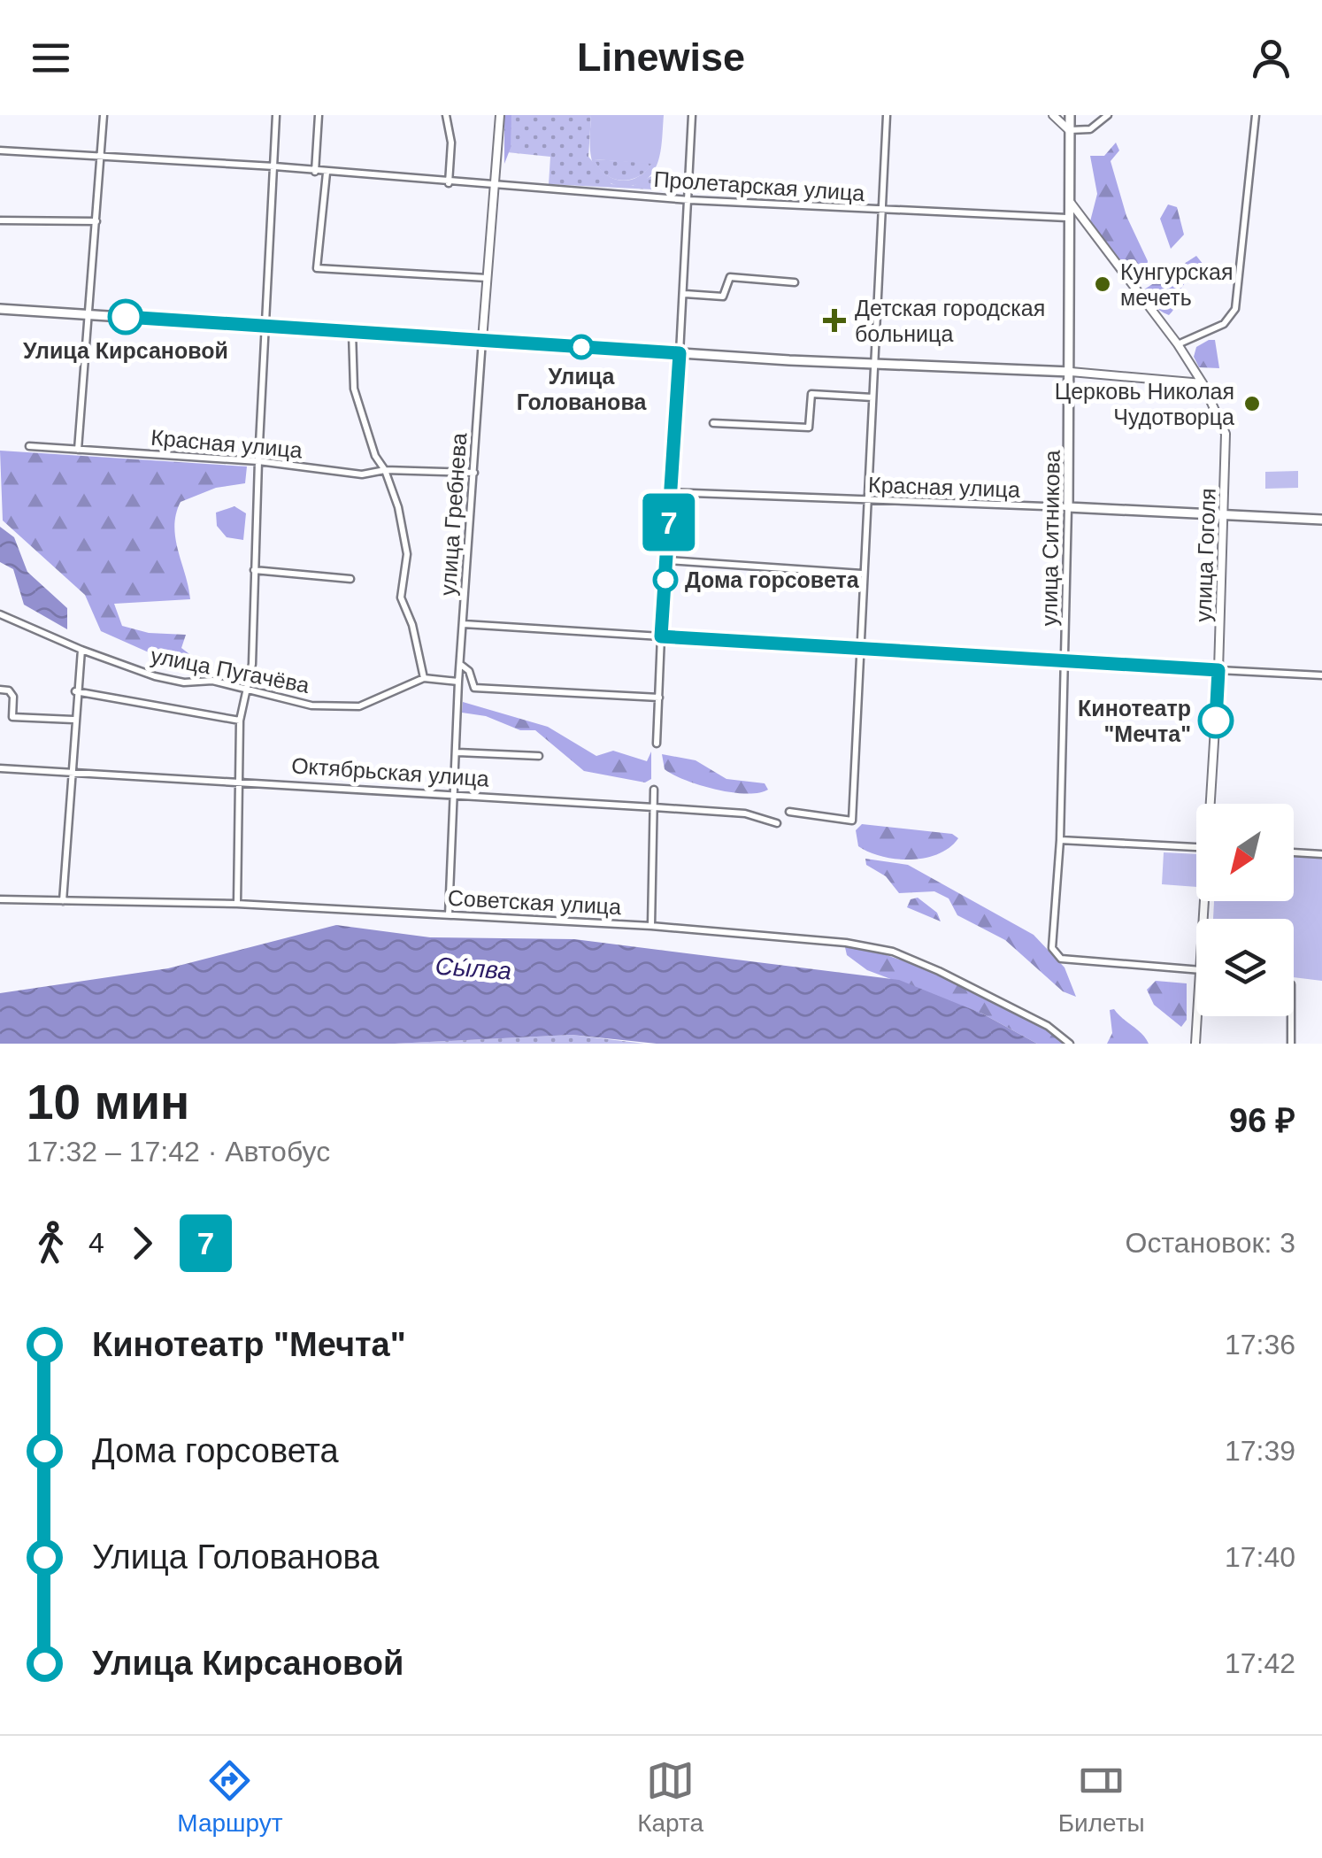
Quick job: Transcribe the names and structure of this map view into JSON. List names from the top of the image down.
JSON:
{
  "streets": {
    "main road": ["Красная улица", "улица Ситникова"],
    "street": [
      "Пролетарская улица",
      "улица Гребнева",
      "улица Гоголя",
      "улица Пугачёва",
      "Октябрьская улица",
      "Советская улица"
    ]
  },
  "crossings": [
    ["Пролетарская улица", "улица Гребнева"],
    ["Пролетарская улица", "улица Ситникова"],
    ["Красная улица", "улица Гребнева"],
    ["Красная улица", "улица Ситникова"],
    ["Красная улица", "улица Гоголя"],
    ["улица Гребнева", "улица Пугачёва"],
    ["улица Гребнева", "Октябрьская улица"],
    ["улица Гребнева", "Советская улица"],
    ["улица Ситникова", "улица Гоголя"]
  ],
  "water": ["Сы́лва"],
  "places": {
    "other": [
      "Кунгурская мечеть",
      "Улица Кирсановой",
      "Улица Голованова",
      "Церковь Николая Чудотворца",
      "Дома горсовета",
      "Кинотеатр \"Мечта\""
    ],
    "health": ["Детская городская больница"]
  },
  "lines": ["bus line 7"],
  "north": "bottom left",
  "page": {
    "header": "Linewise",
    "on_map": "7",
    "heading": ["10 мин", "17:32 – 17:42 · Автобус", "96 ₽"],
    "legs": ["4", "7", "Остановок: 3"],
    "list": [
      {
        "name": "Кинотеатр \"Мечта\"",
        "value": "17:36"
      },
      {
        "name": "Дома горсовета",
        "value": "17:39"
      },
      {
        "name": "Улица Голованова",
        "value": "17:40"
      },
      {
        "name": "Улица Кирсановой",
        "value": "17:42"
      }
    ],
    "tabs": ["Маршрут", "Карта", "Билеты"]
  }
}
